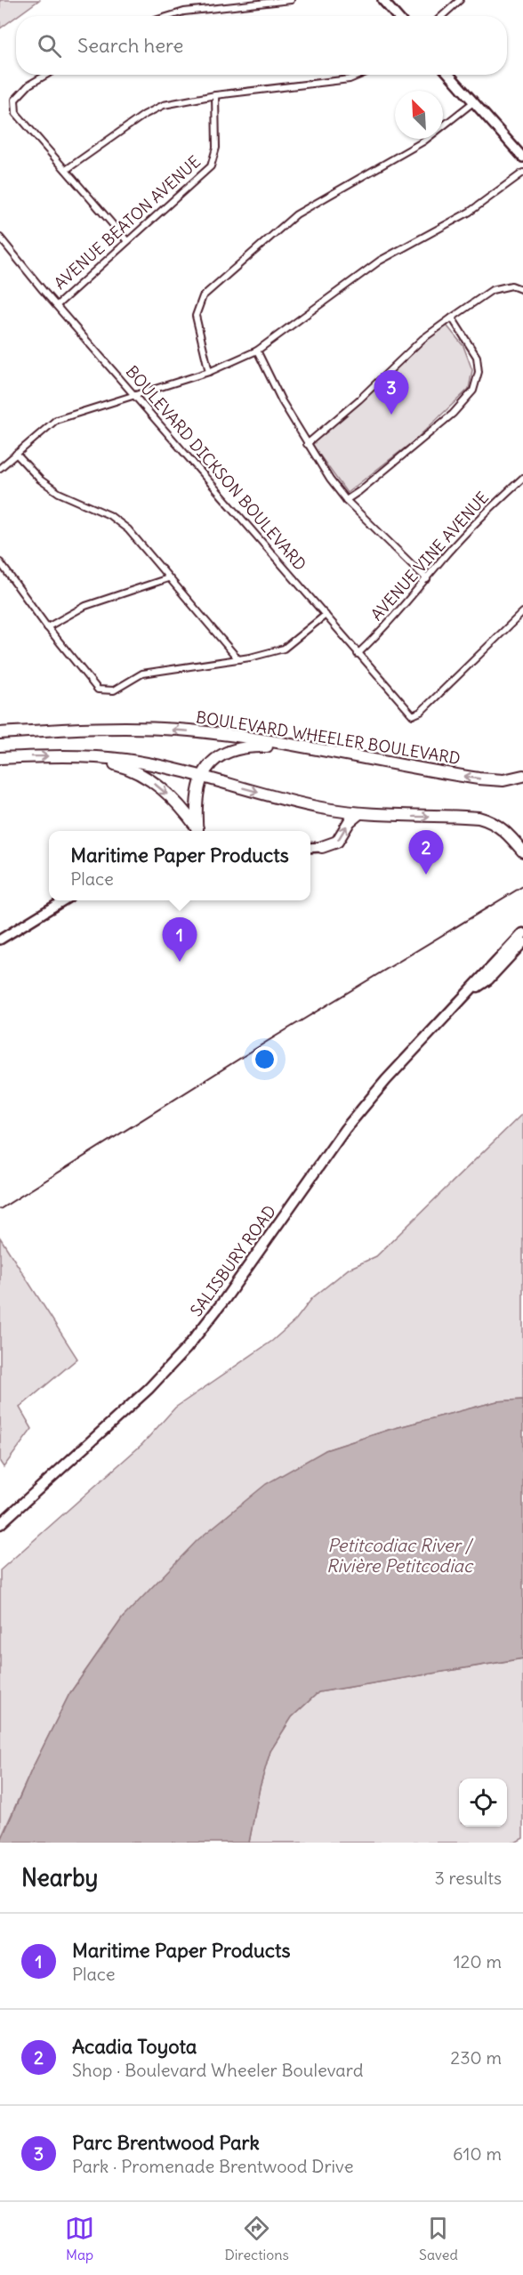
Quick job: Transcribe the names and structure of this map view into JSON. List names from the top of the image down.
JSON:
{
  "streets": {
    "highway": ["BOULEVARD WHEELER BOULEVARD"],
    "main road": ["SALISBURY ROAD"],
    "street": ["AVENUE BEATON AVENUE", "BOULEVARD DICKSON BOULEVARD", "AVENUE VINE AVENUE"]
  },
  "crossings": [
    ["AVENUE BEATON AVENUE", "BOULEVARD DICKSON BOULEVARD"],
    ["BOULEVARD DICKSON BOULEVARD", "AVENUE VINE AVENUE"]
  ],
  "water": ["Petitcodiac River / Rivière Petitcodiac"],
  "north": "top left",
  "page": {
    "search": "Search here",
    "pins": ["3", "2", "1"],
    "popup": ["Maritime Paper Products", "Place"],
    "heading": ["Nearby", "3 results"],
    "list": [
      {
        "mark": "1",
        "name": "Maritime Paper Products",
        "note": "Place",
        "value": "120 m"
      },
      {
        "mark": "2",
        "name": "Acadia Toyota",
        "note": "Shop · Boulevard Wheeler Boulevard",
        "value": "230 m"
      },
      {
        "mark": "3",
        "name": "Parc Brentwood Park",
        "note": "Park · Promenade Brentwood Drive",
        "value": "610 m"
      }
    ],
    "nav": ["Map", "Directions", "Saved"]
  }
}
